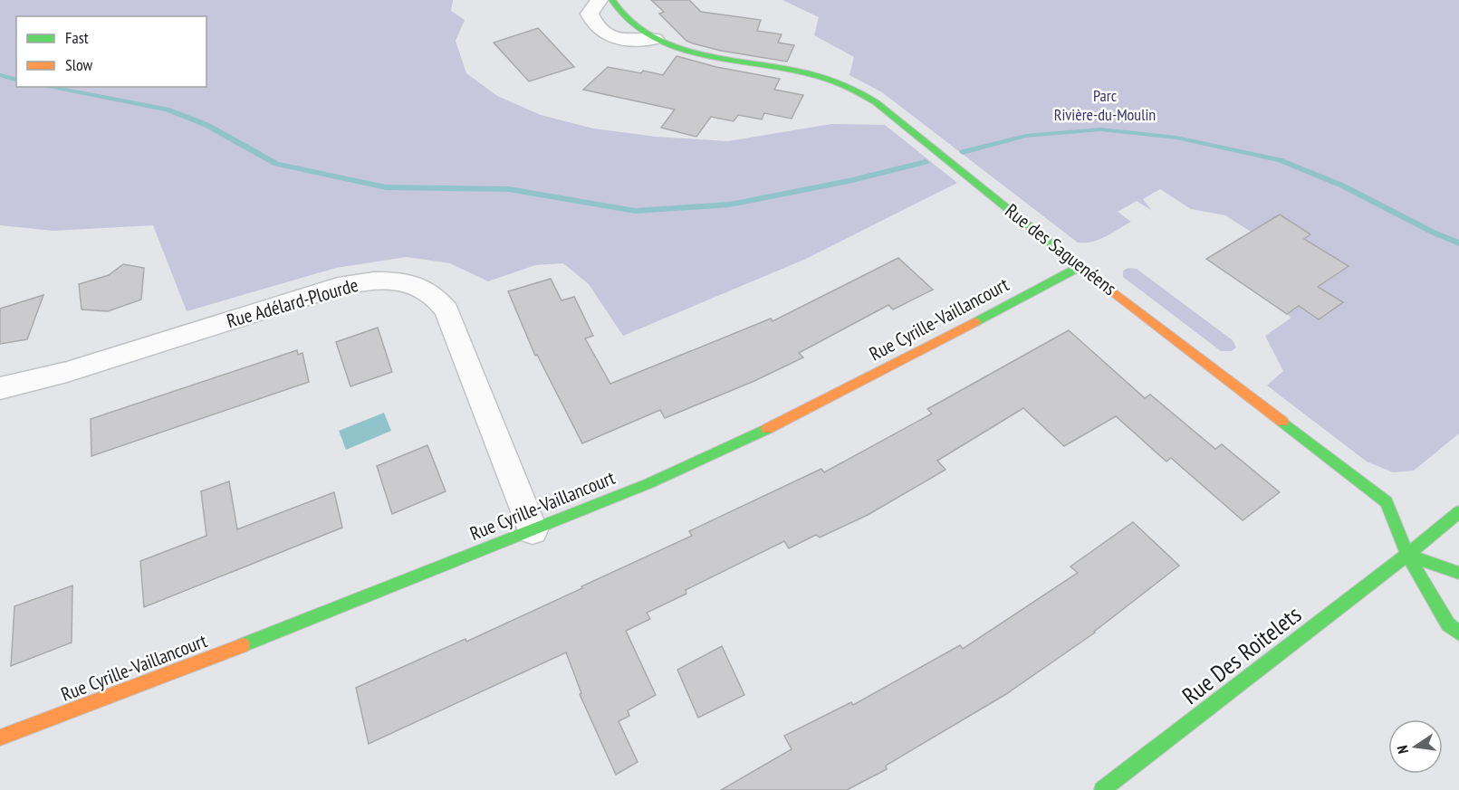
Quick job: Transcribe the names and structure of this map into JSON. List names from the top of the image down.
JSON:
{
  "streets": {
    "street": [
      "Rue des Saguenéens",
      "Rue Adélard-Plourde",
      "Rue Cyrille-Vaillancourt",
      "Rue Des Roitelets"
    ]
  },
  "crossings": [
    ["Rue des Saguenéens", "Rue Cyrille-Vaillancourt"],
    ["Rue des Saguenéens", "Rue Des Roitelets"],
    ["Rue Adélard-Plourde", "Rue Cyrille-Vaillancourt"]
  ],
  "parks": ["Parc Rivière-du-Moulin"],
  "legend": ["Fast", "Slow"],
  "north": "left"
}
